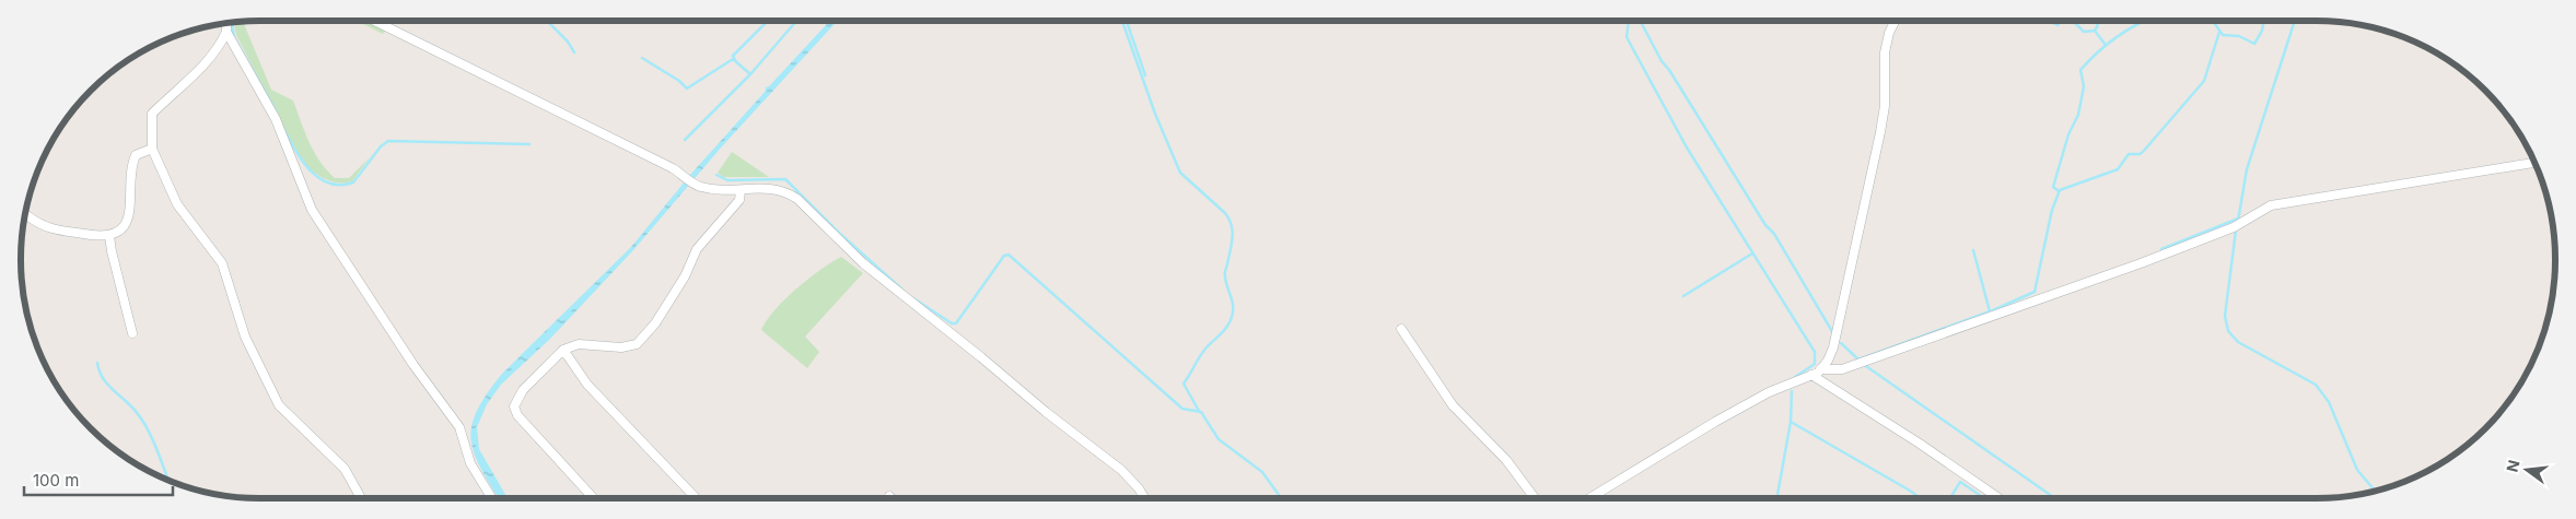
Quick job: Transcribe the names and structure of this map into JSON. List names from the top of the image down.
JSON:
{
  "scale_bar": "100 m",
  "north": "left"
}
